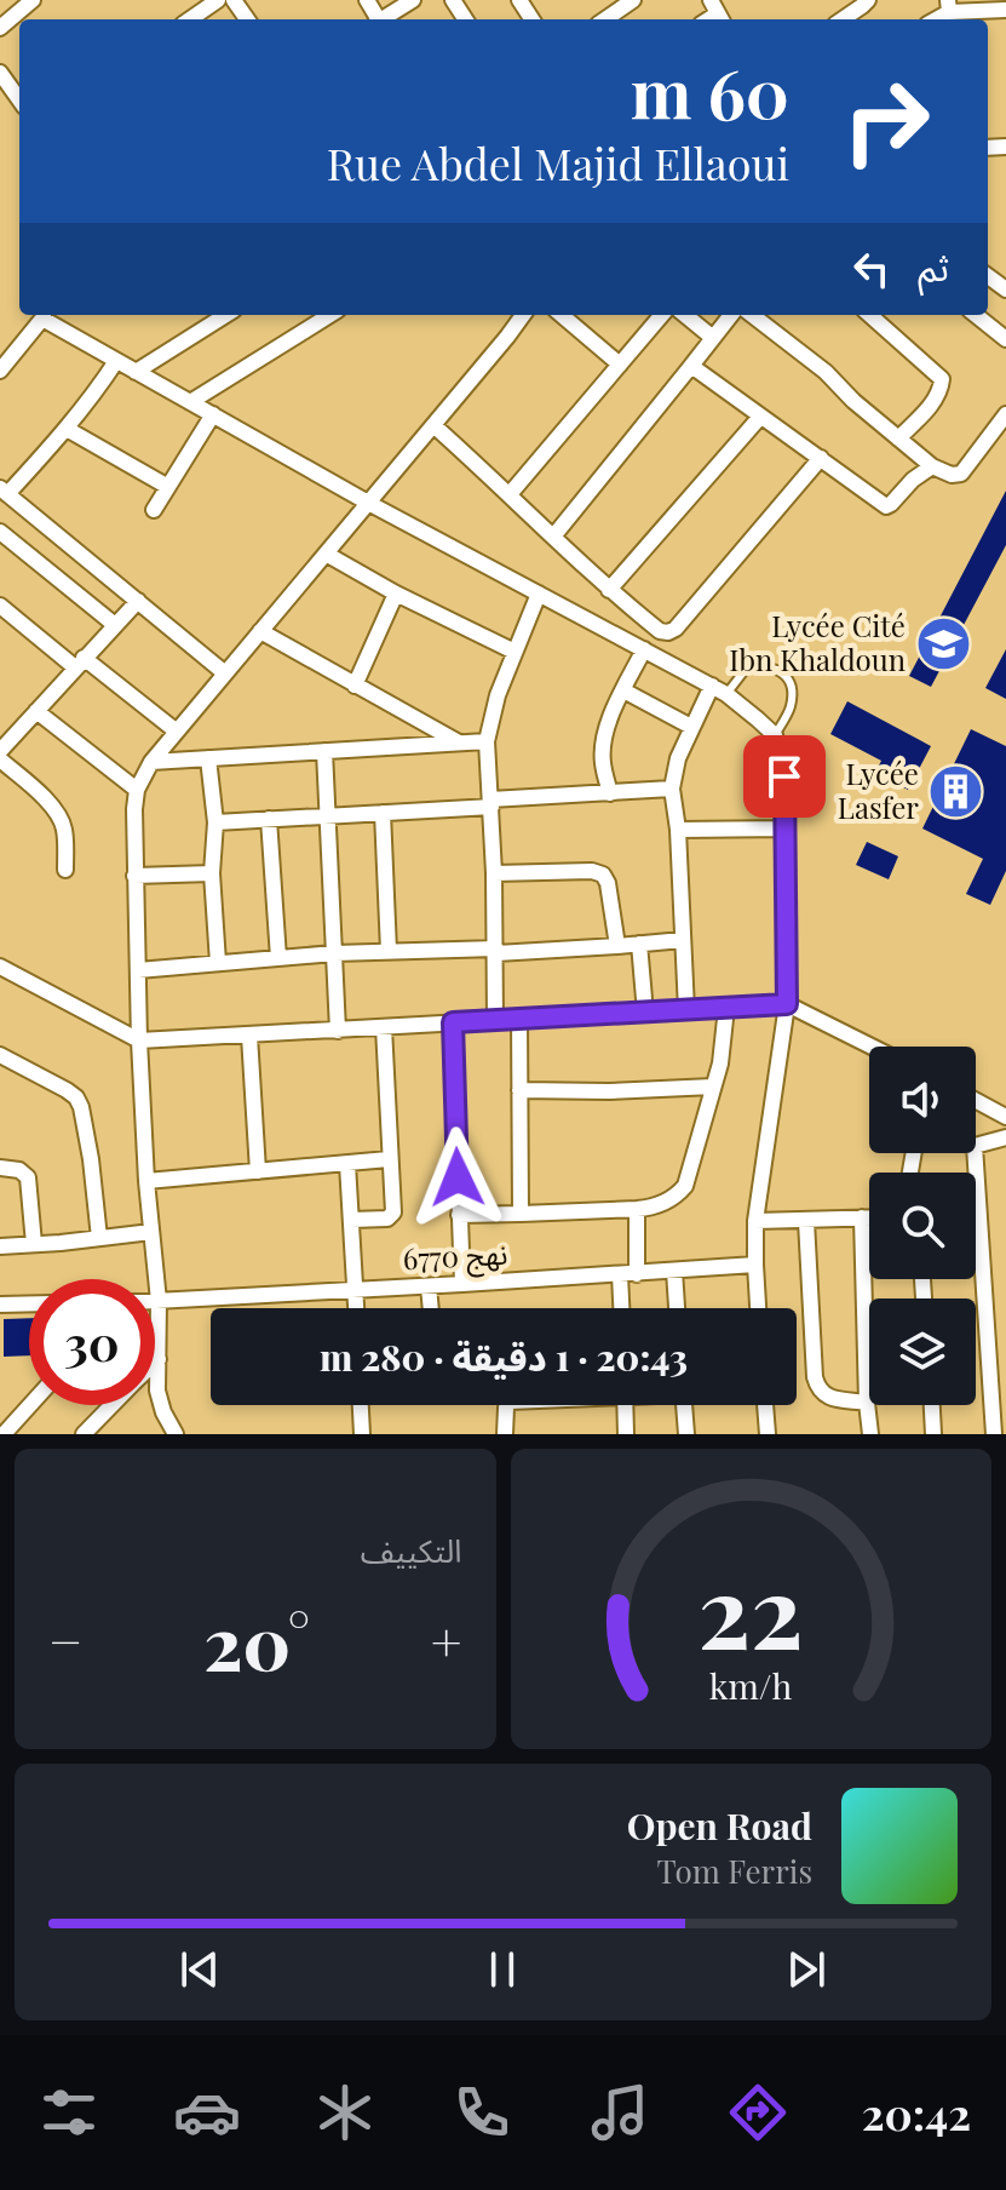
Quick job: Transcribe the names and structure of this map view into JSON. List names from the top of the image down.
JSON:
{
  "streets": {
    "street": ["نهج 6770"]
  },
  "places": {
    "school or university": ["Lycée Cité Ibn Khaldoun"],
    "building": ["Lycée Lasfer"]
  },
  "page": {
    "turn": ["60 m", "Rue Abdel Majid Ellaoui"],
    "then": "ثم",
    "limit": "30",
    "trip": "20:43 · 1 دقيقة · 280 m",
    "tile": "التكييف",
    "heat": ["−", "20°", "+"],
    "song": ["Open Road", "Tom Ferris"],
    "tabs": "20:42",
    "gauge": ["22", "km/h"]
  }
}
